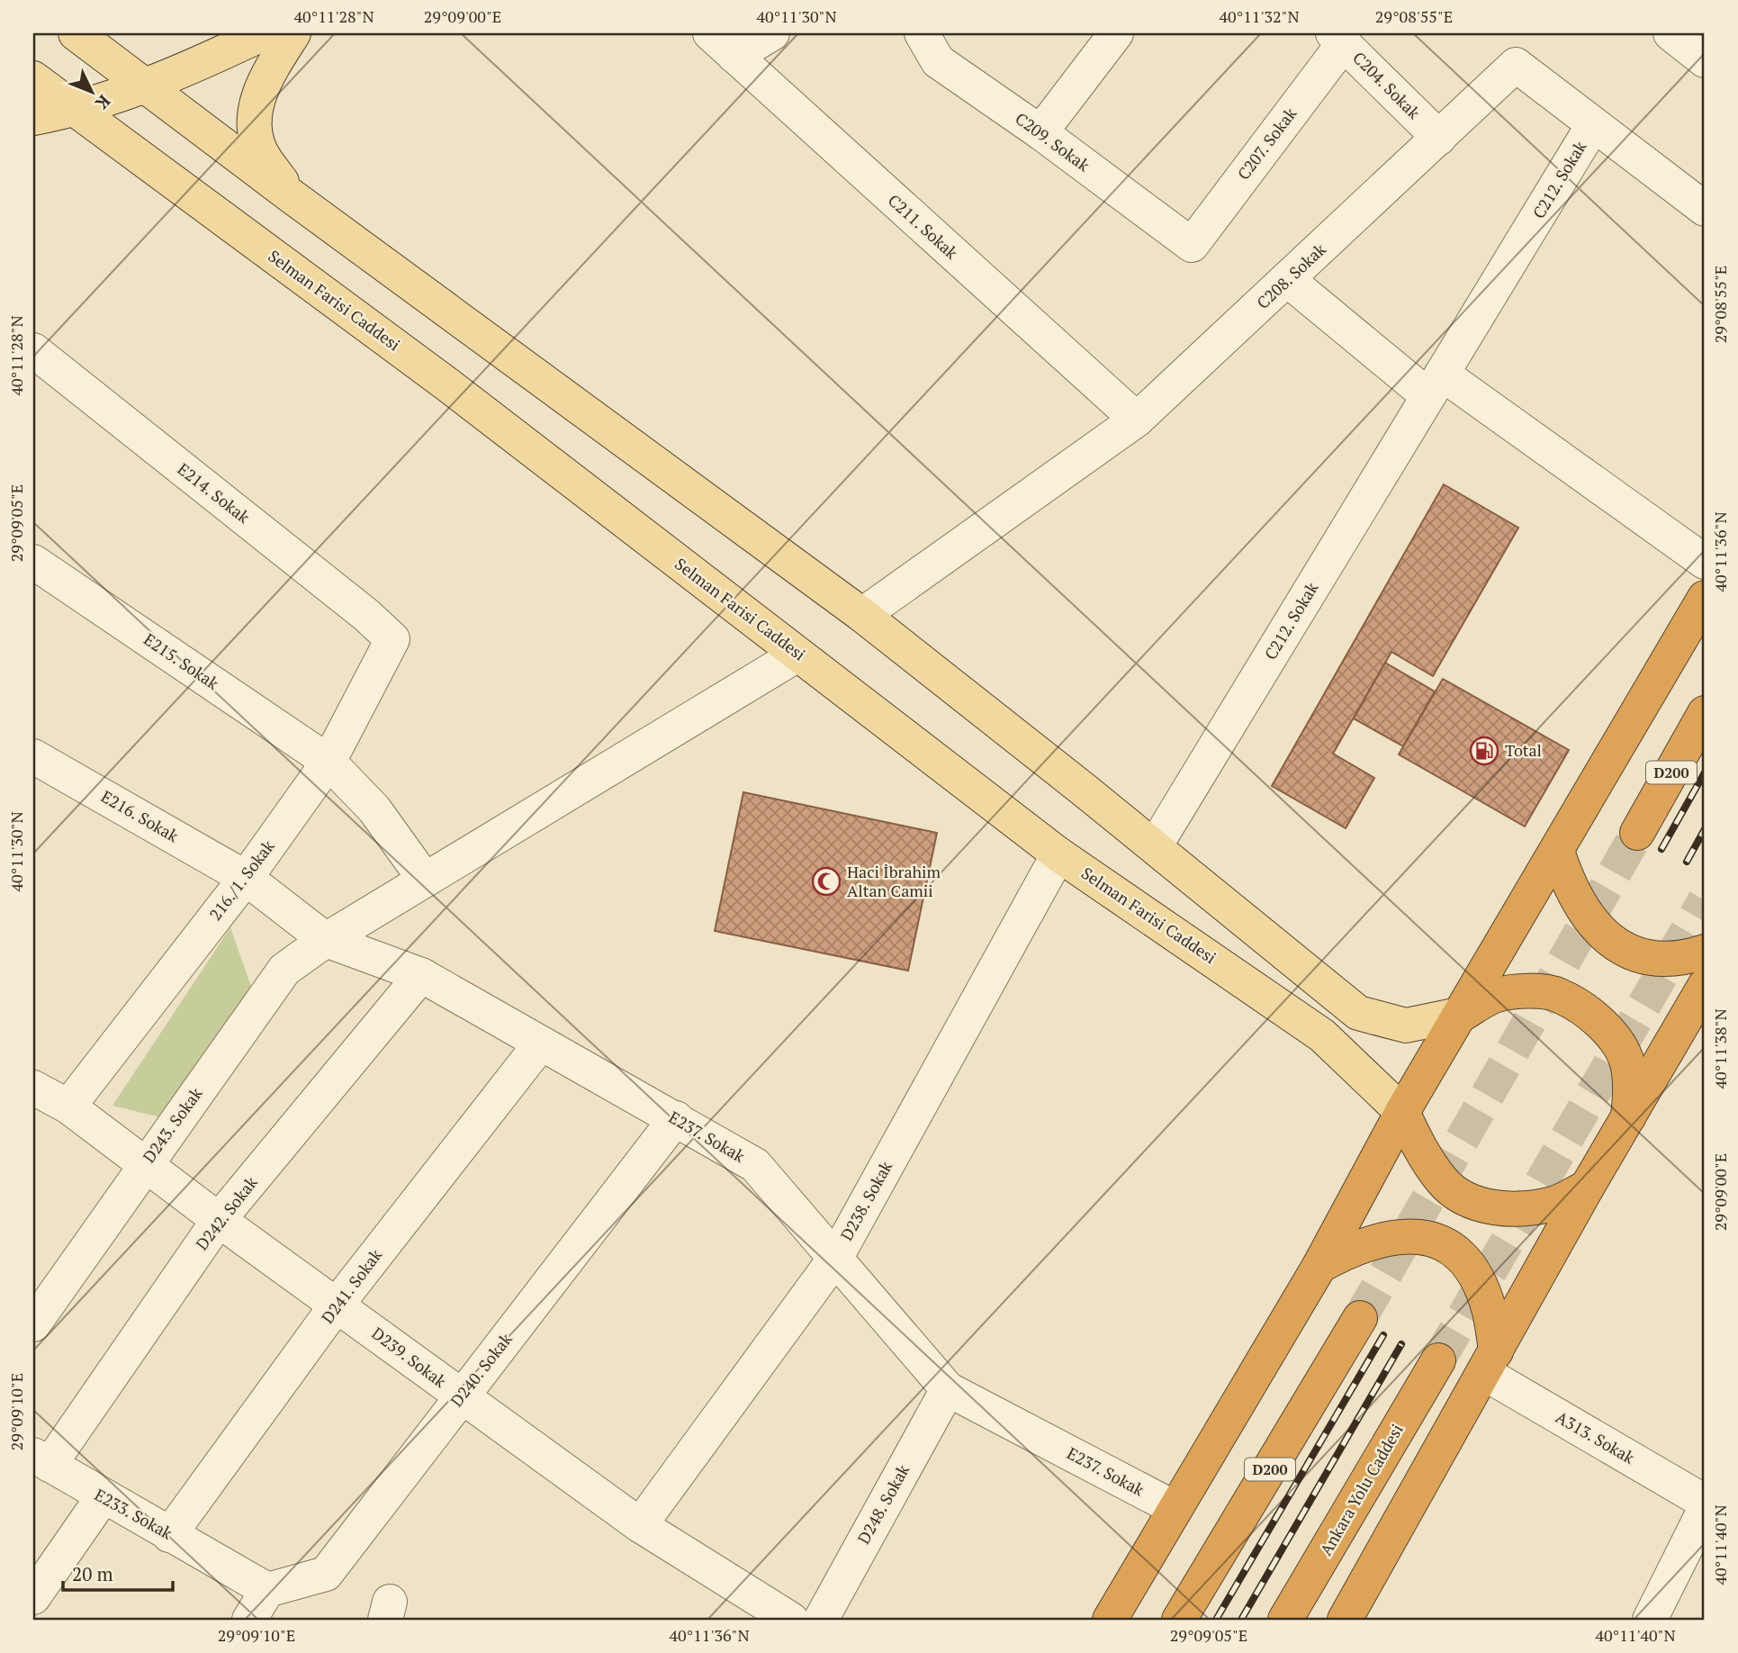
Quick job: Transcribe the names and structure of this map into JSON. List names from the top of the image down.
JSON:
{
  "streets": {
    "highway": ["D200", "Ankara Yolu Caddesi"],
    "main road": ["Selman Farisi Caddesi"],
    "street": [
      "C204. Sokak",
      "C209. Sokak",
      "C207. Sokak",
      "C212. Sokak",
      "C211. Sokak",
      "C208. Sokak",
      "E214. Sokak",
      "E215. Sokak",
      "E216. Sokak",
      "216./1. Sokak",
      "D243. Sokak",
      "E237. Sokak",
      "D238. Sokak",
      "D242. Sokak",
      "D241. Sokak",
      "D239. Sokak",
      "D240. Sokak",
      "A313. Sokak",
      "D248. Sokak",
      "E233. Sokak"
    ]
  },
  "crossings": [
    ["C204. Sokak", "C207. Sokak"],
    ["C204. Sokak", "C208. Sokak"],
    ["C209. Sokak", "C207. Sokak"],
    ["C212. Sokak", "C208. Sokak"],
    ["C211. Sokak", "C208. Sokak"],
    ["Selman Farisi Caddesi", "D243. Sokak"],
    ["Selman Farisi Caddesi", "D238. Sokak"],
    ["E214. Sokak", "216./1. Sokak"],
    ["E215. Sokak", "216./1. Sokak"],
    ["E215. Sokak", "D243. Sokak"],
    ["E216. Sokak", "216./1. Sokak"],
    ["E216. Sokak", "E237. Sokak"],
    ["216./1. Sokak", "E237. Sokak"],
    ["216./1. Sokak", "D239. Sokak"],
    ["D243. Sokak", "E237. Sokak"],
    ["D243. Sokak", "D239. Sokak"],
    ["E237. Sokak", "D238. Sokak"],
    ["E237. Sokak", "D242. Sokak"],
    ["E237. Sokak", "D241. Sokak"],
    ["E237. Sokak", "D240. Sokak"],
    ["E237. Sokak", "D248. Sokak"],
    ["D238. Sokak", "D239. Sokak"],
    ["D242. Sokak", "D239. Sokak"],
    ["D242. Sokak", "E233. Sokak"],
    ["D241. Sokak", "D239. Sokak"],
    ["D241. Sokak", "E233. Sokak"],
    ["D239. Sokak", "D240. Sokak"],
    ["D240. Sokak", "E233. Sokak"]
  ],
  "places": {
    "fuel station": ["Total"],
    "mosque": ["Haci İbrahim Altan Camii"]
  },
  "scale_bar": "20 m",
  "north": "bottom right",
  "coordinates": [
    "40°11'28\"N",
    "29°09'00\"E",
    "40°11'30\"N",
    "40°11'32\"N",
    "29°08'55\"E",
    "29°09'05\"E",
    "40°11'36\"N",
    "40°11'38\"N",
    "29°09'10\"E",
    "40°11'40\"N"
  ]
}
